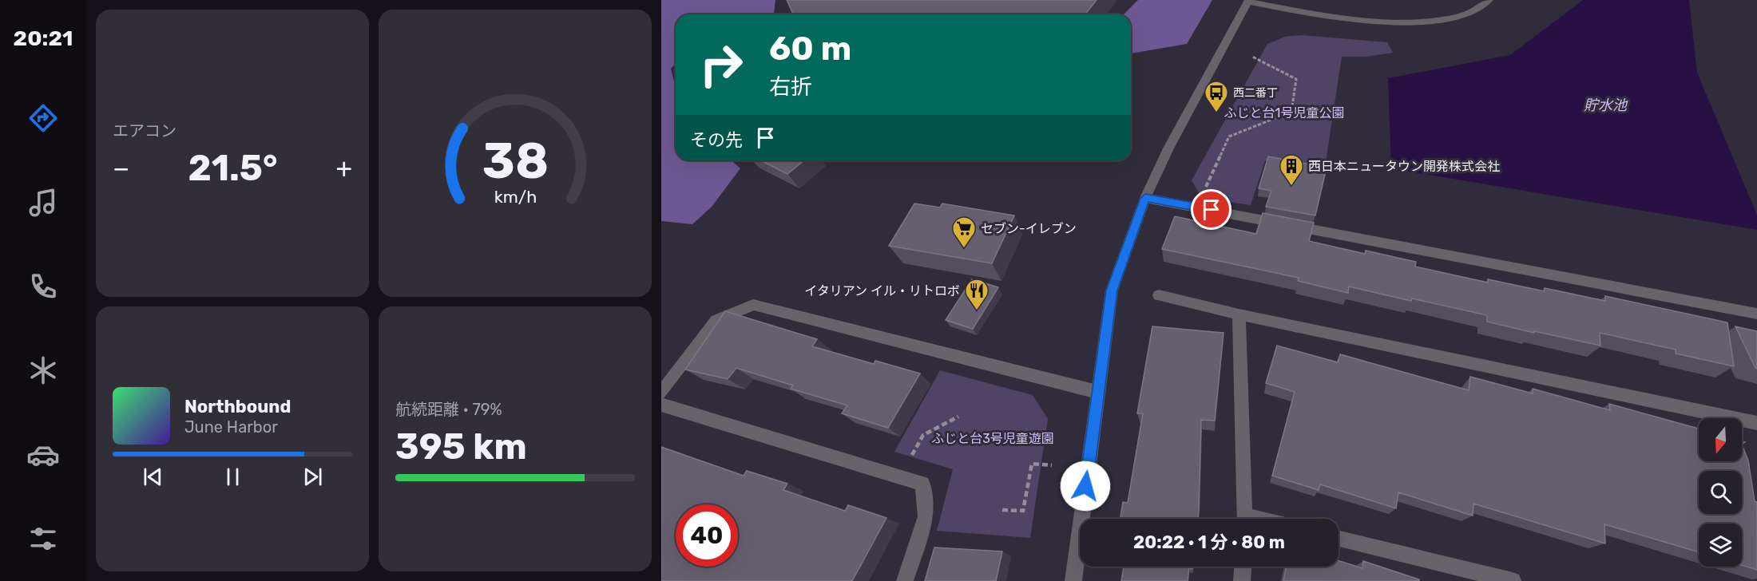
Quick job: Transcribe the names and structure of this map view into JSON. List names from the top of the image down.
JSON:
{
  "water": ["貯水池"],
  "parks": ["ふじと台1号児童公園", "ふじと台3号児童遊園"],
  "places": {
    "bus stop": ["西二番丁"],
    "building": ["西日本ニュータウン開発株式会社"],
    "supermarket": ["セブン-イレブン"],
    "restaurant": ["イタリアン イル・リトロボ"]
  },
  "north": "bottom",
  "page": {
    "tabs": "20:21",
    "tile": [
      "エアコン",
      ["航続距離 · 79%", "395 km"]
    ],
    "turn": ["60 m", "右折"],
    "then": "その先",
    "heat": ["−", "21.5°", "+"],
    "song": ["Northbound", "June Harbor"],
    "limit": "40",
    "trip": "20:22 · 1 分 · 80 m",
    "gauge": ["38", "km/h"]
  }
}
